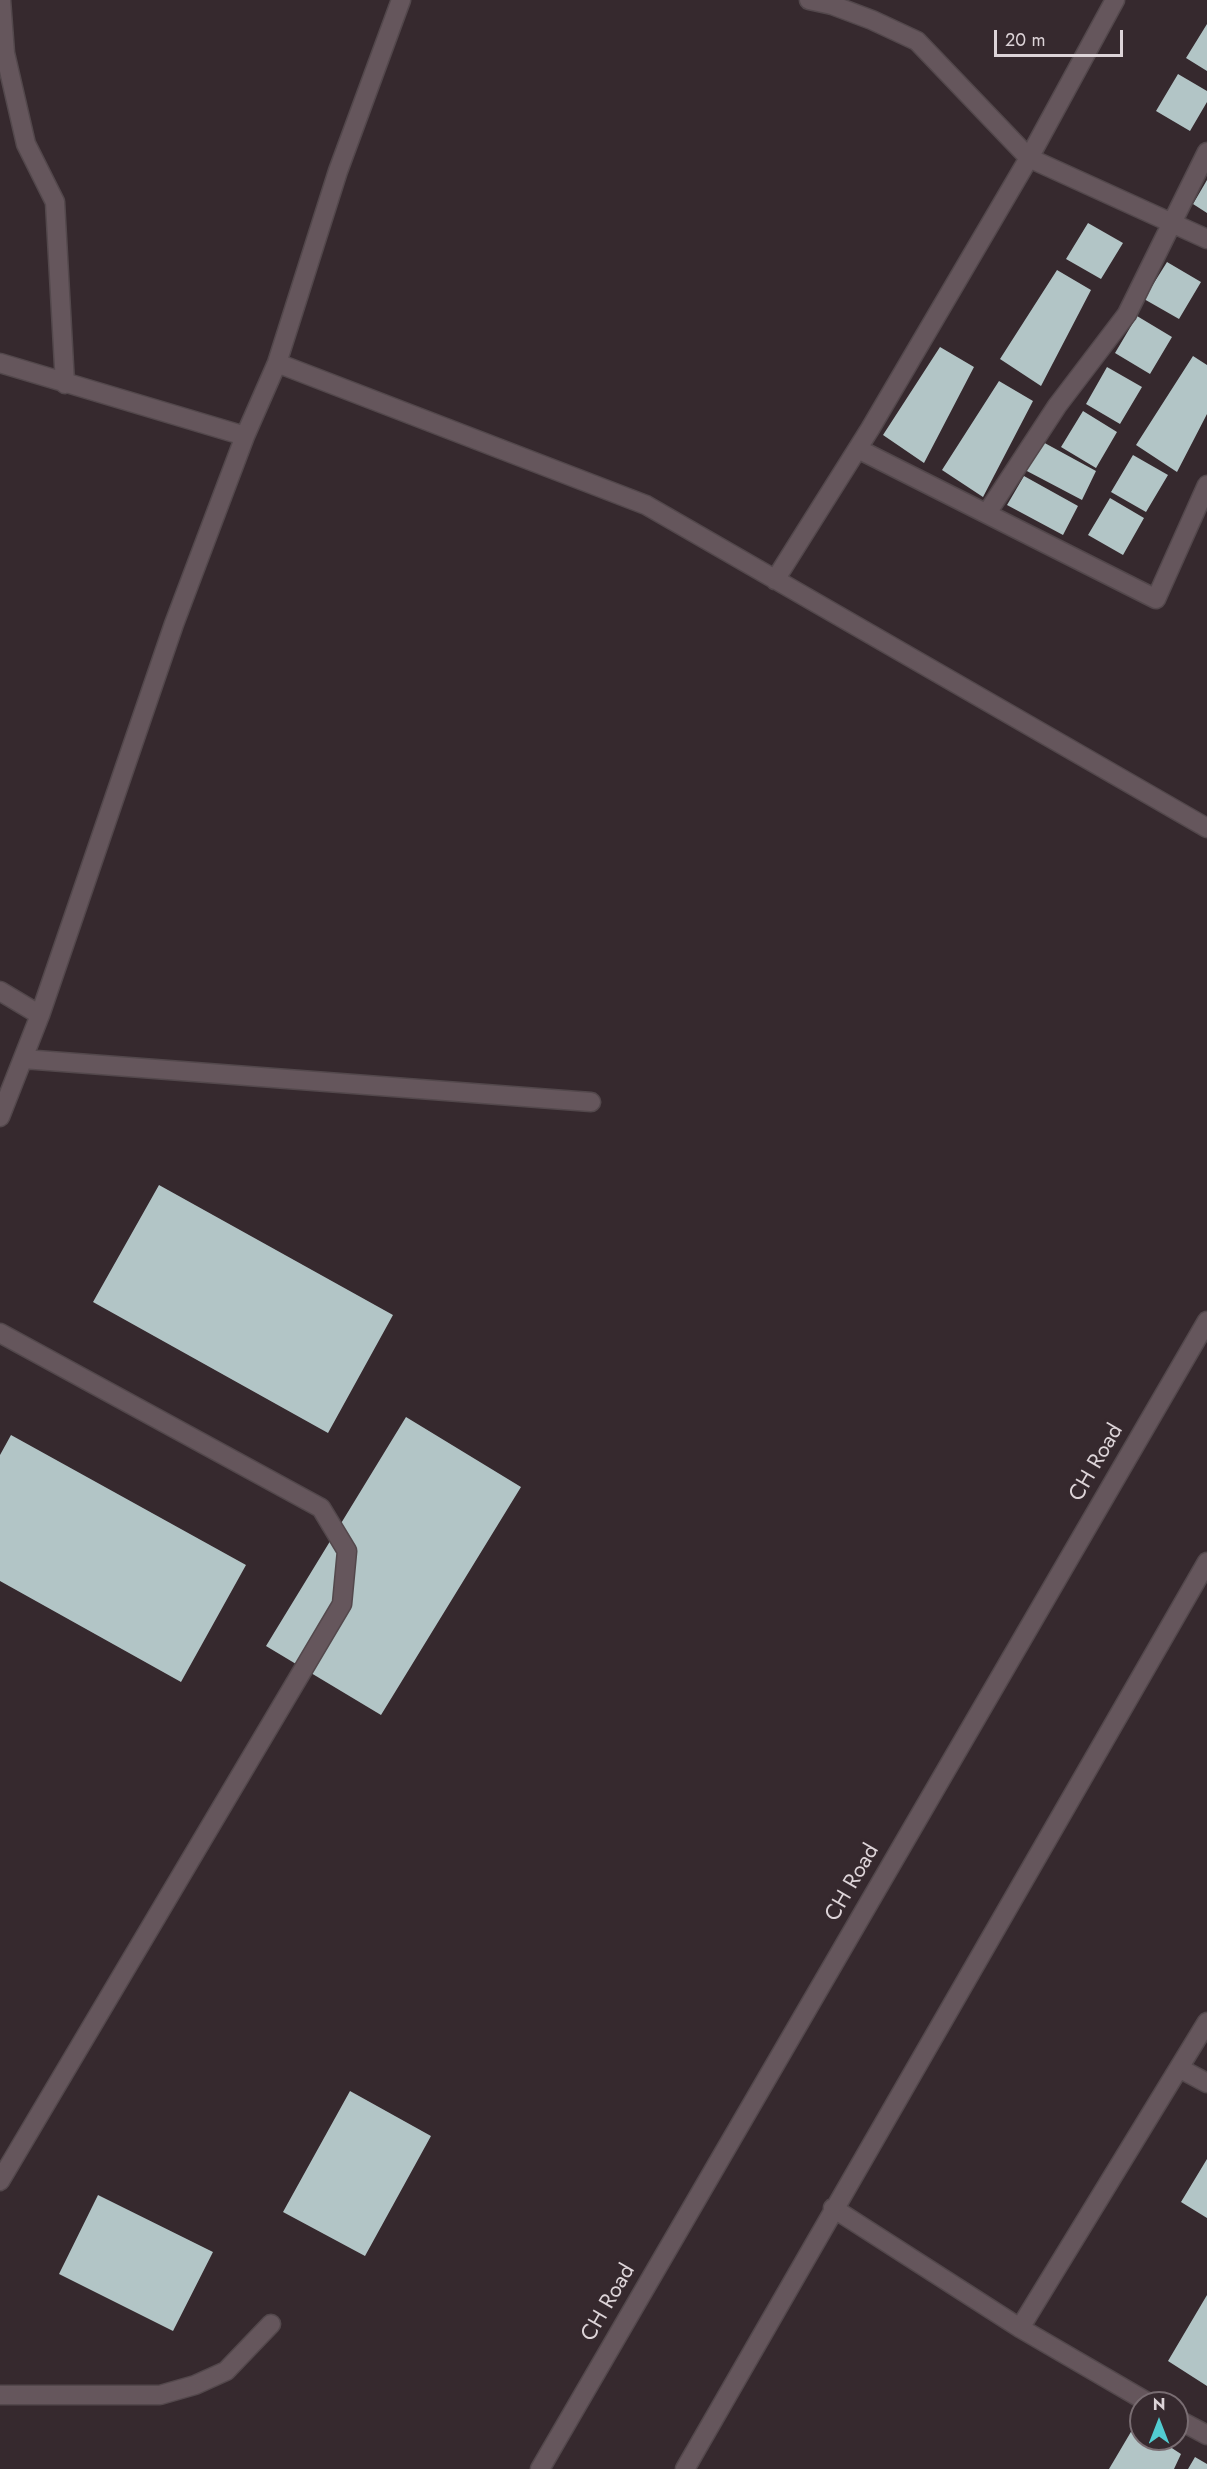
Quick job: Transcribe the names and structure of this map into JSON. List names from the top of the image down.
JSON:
{
  "streets": {
    "street": ["CH Road"]
  },
  "scale_bar": "20 m",
  "north": "top"
}
